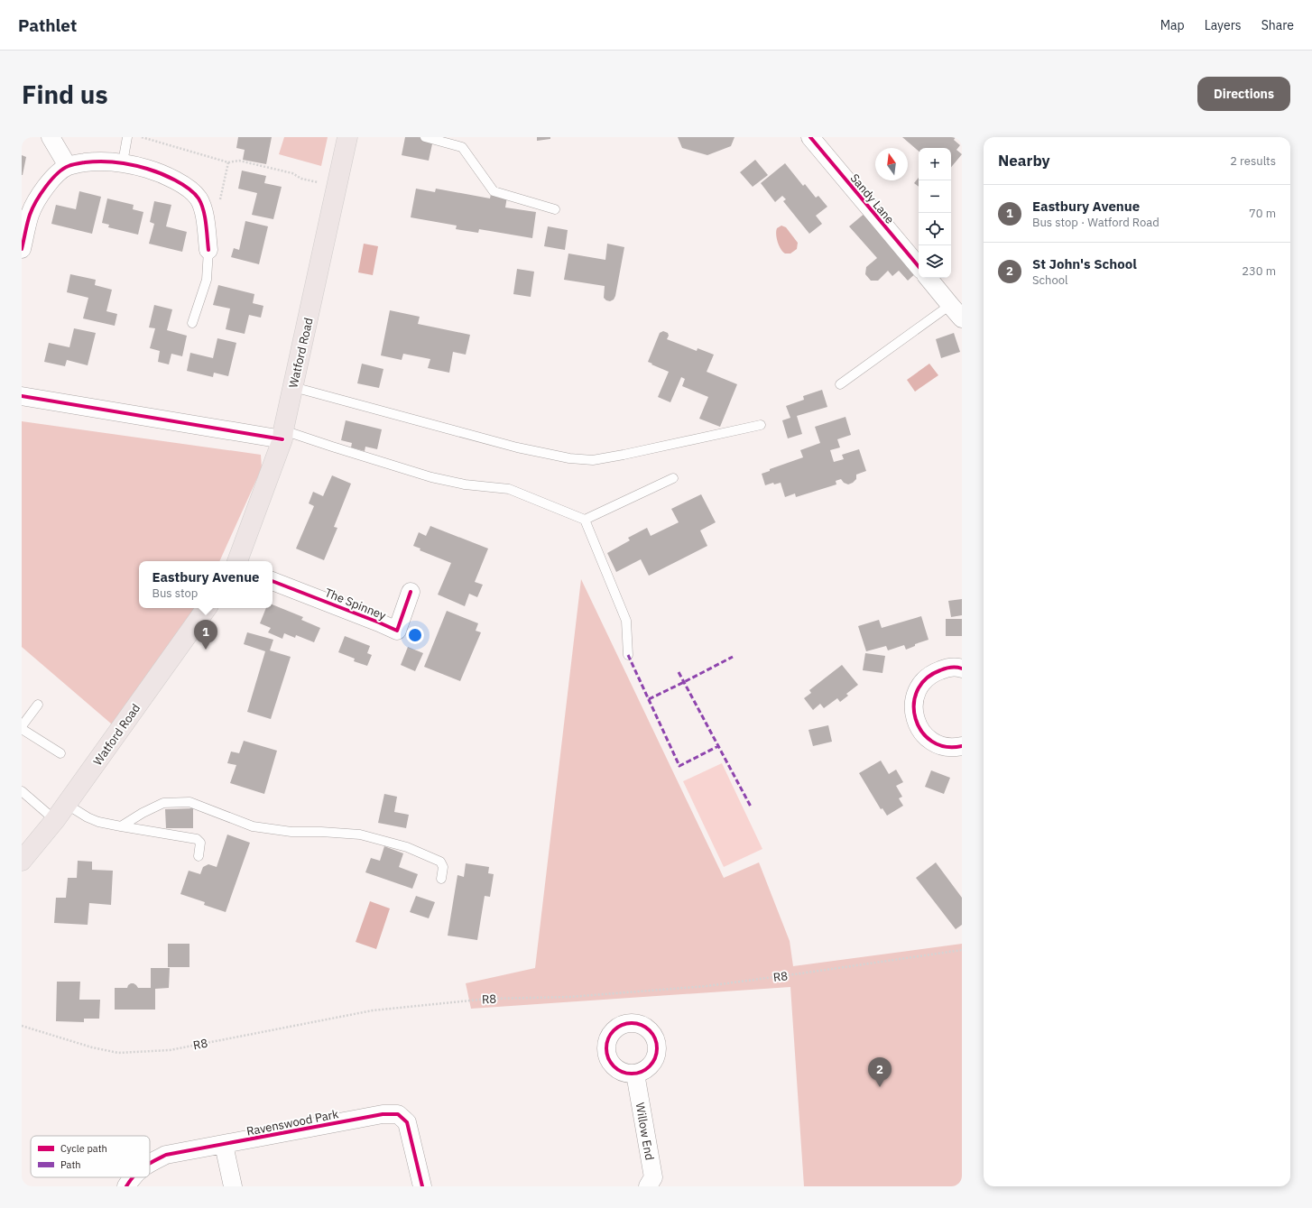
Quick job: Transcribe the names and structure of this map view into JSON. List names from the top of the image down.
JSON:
{
  "streets": {
    "main road": ["Watford Road"],
    "street": [
      "Sandy Lane",
      "The Spinney",
      "Ravenswood Park",
      "Willow End"
    ],
    "path": ["R8"]
  },
  "legend": ["Cycle path", "Path"],
  "north": "top",
  "page": {
    "header": "Pathlet",
    "nav": ["Map", "Layers", "Share"],
    "buttons": "Directions",
    "title": "Find us",
    "heading": ["Nearby", "2 results"],
    "map_buttons": ["+", "−"],
    "list": [
      {
        "mark": "1",
        "name": "Eastbury Avenue",
        "note": "Bus stop · Watford Road",
        "value": "70 m"
      },
      {
        "mark": "2",
        "name": "St John's School",
        "note": "School",
        "value": "230 m"
      }
    ],
    "popup": ["Eastbury Avenue", "Bus stop"],
    "pins": ["1", "2"]
  }
}
